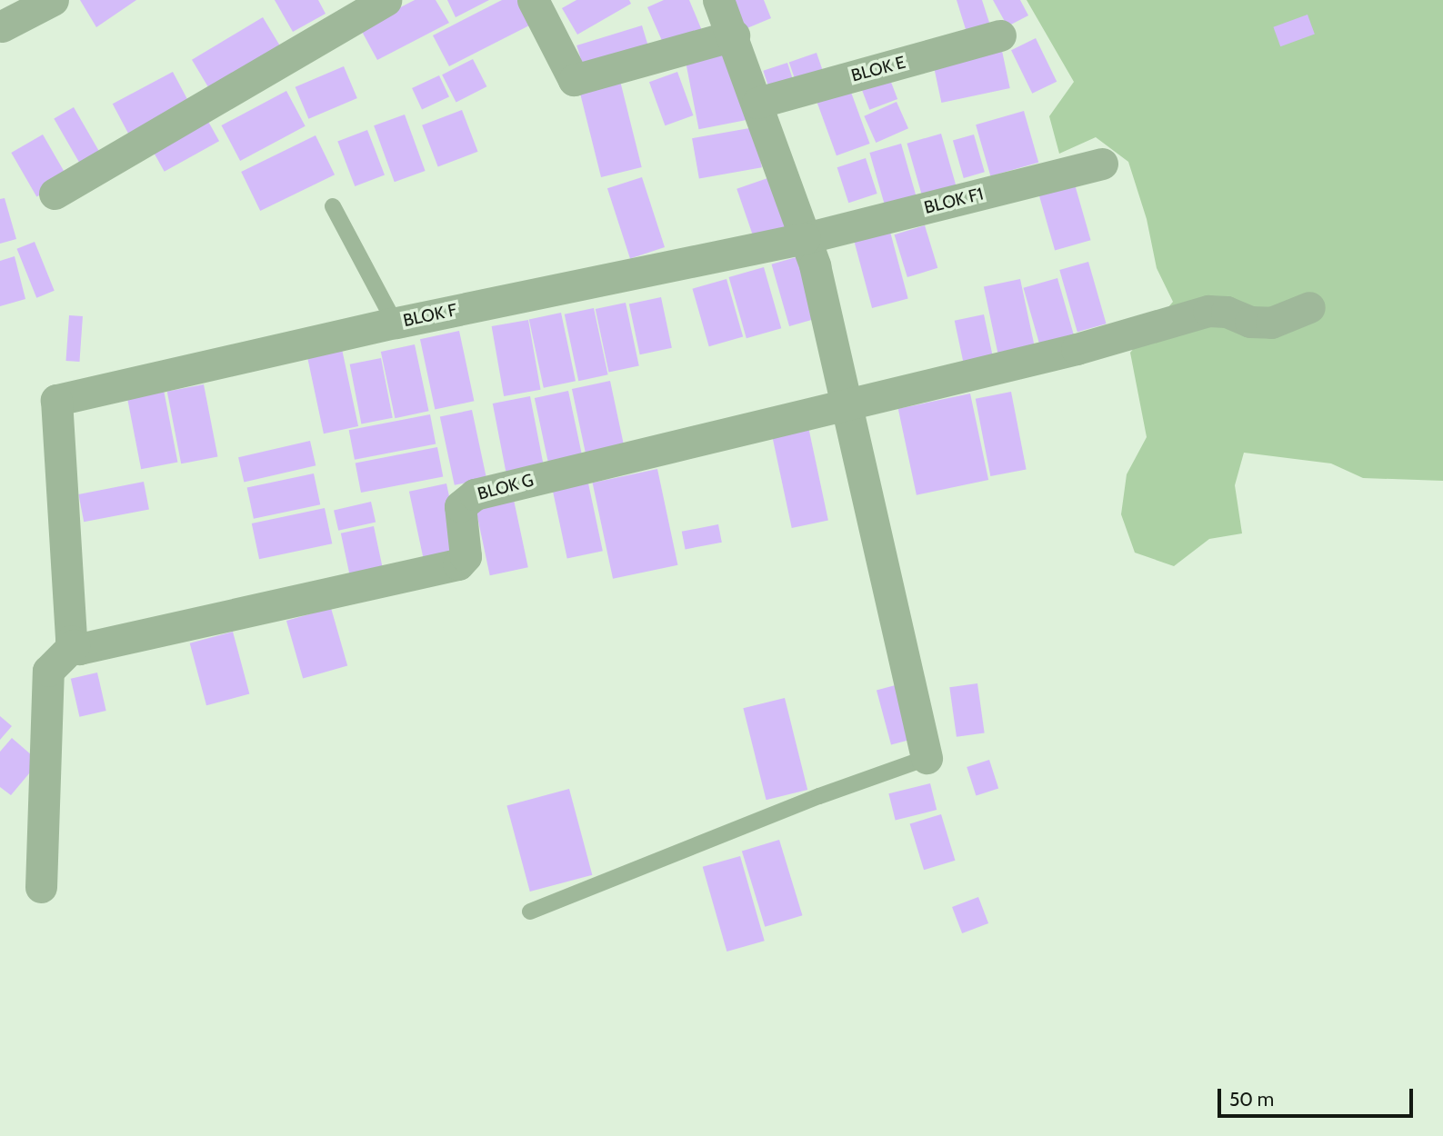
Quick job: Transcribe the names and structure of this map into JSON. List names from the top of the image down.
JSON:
{
  "streets": {
    "street": [
      "BLOK E",
      "BLOK F1",
      "BLOK F",
      "BLOK G"
    ]
  },
  "crossings": [
    ["BLOK F1", "BLOK F"],
    ["BLOK F", "BLOK G"]
  ],
  "scale_bar": "50 m"
}
